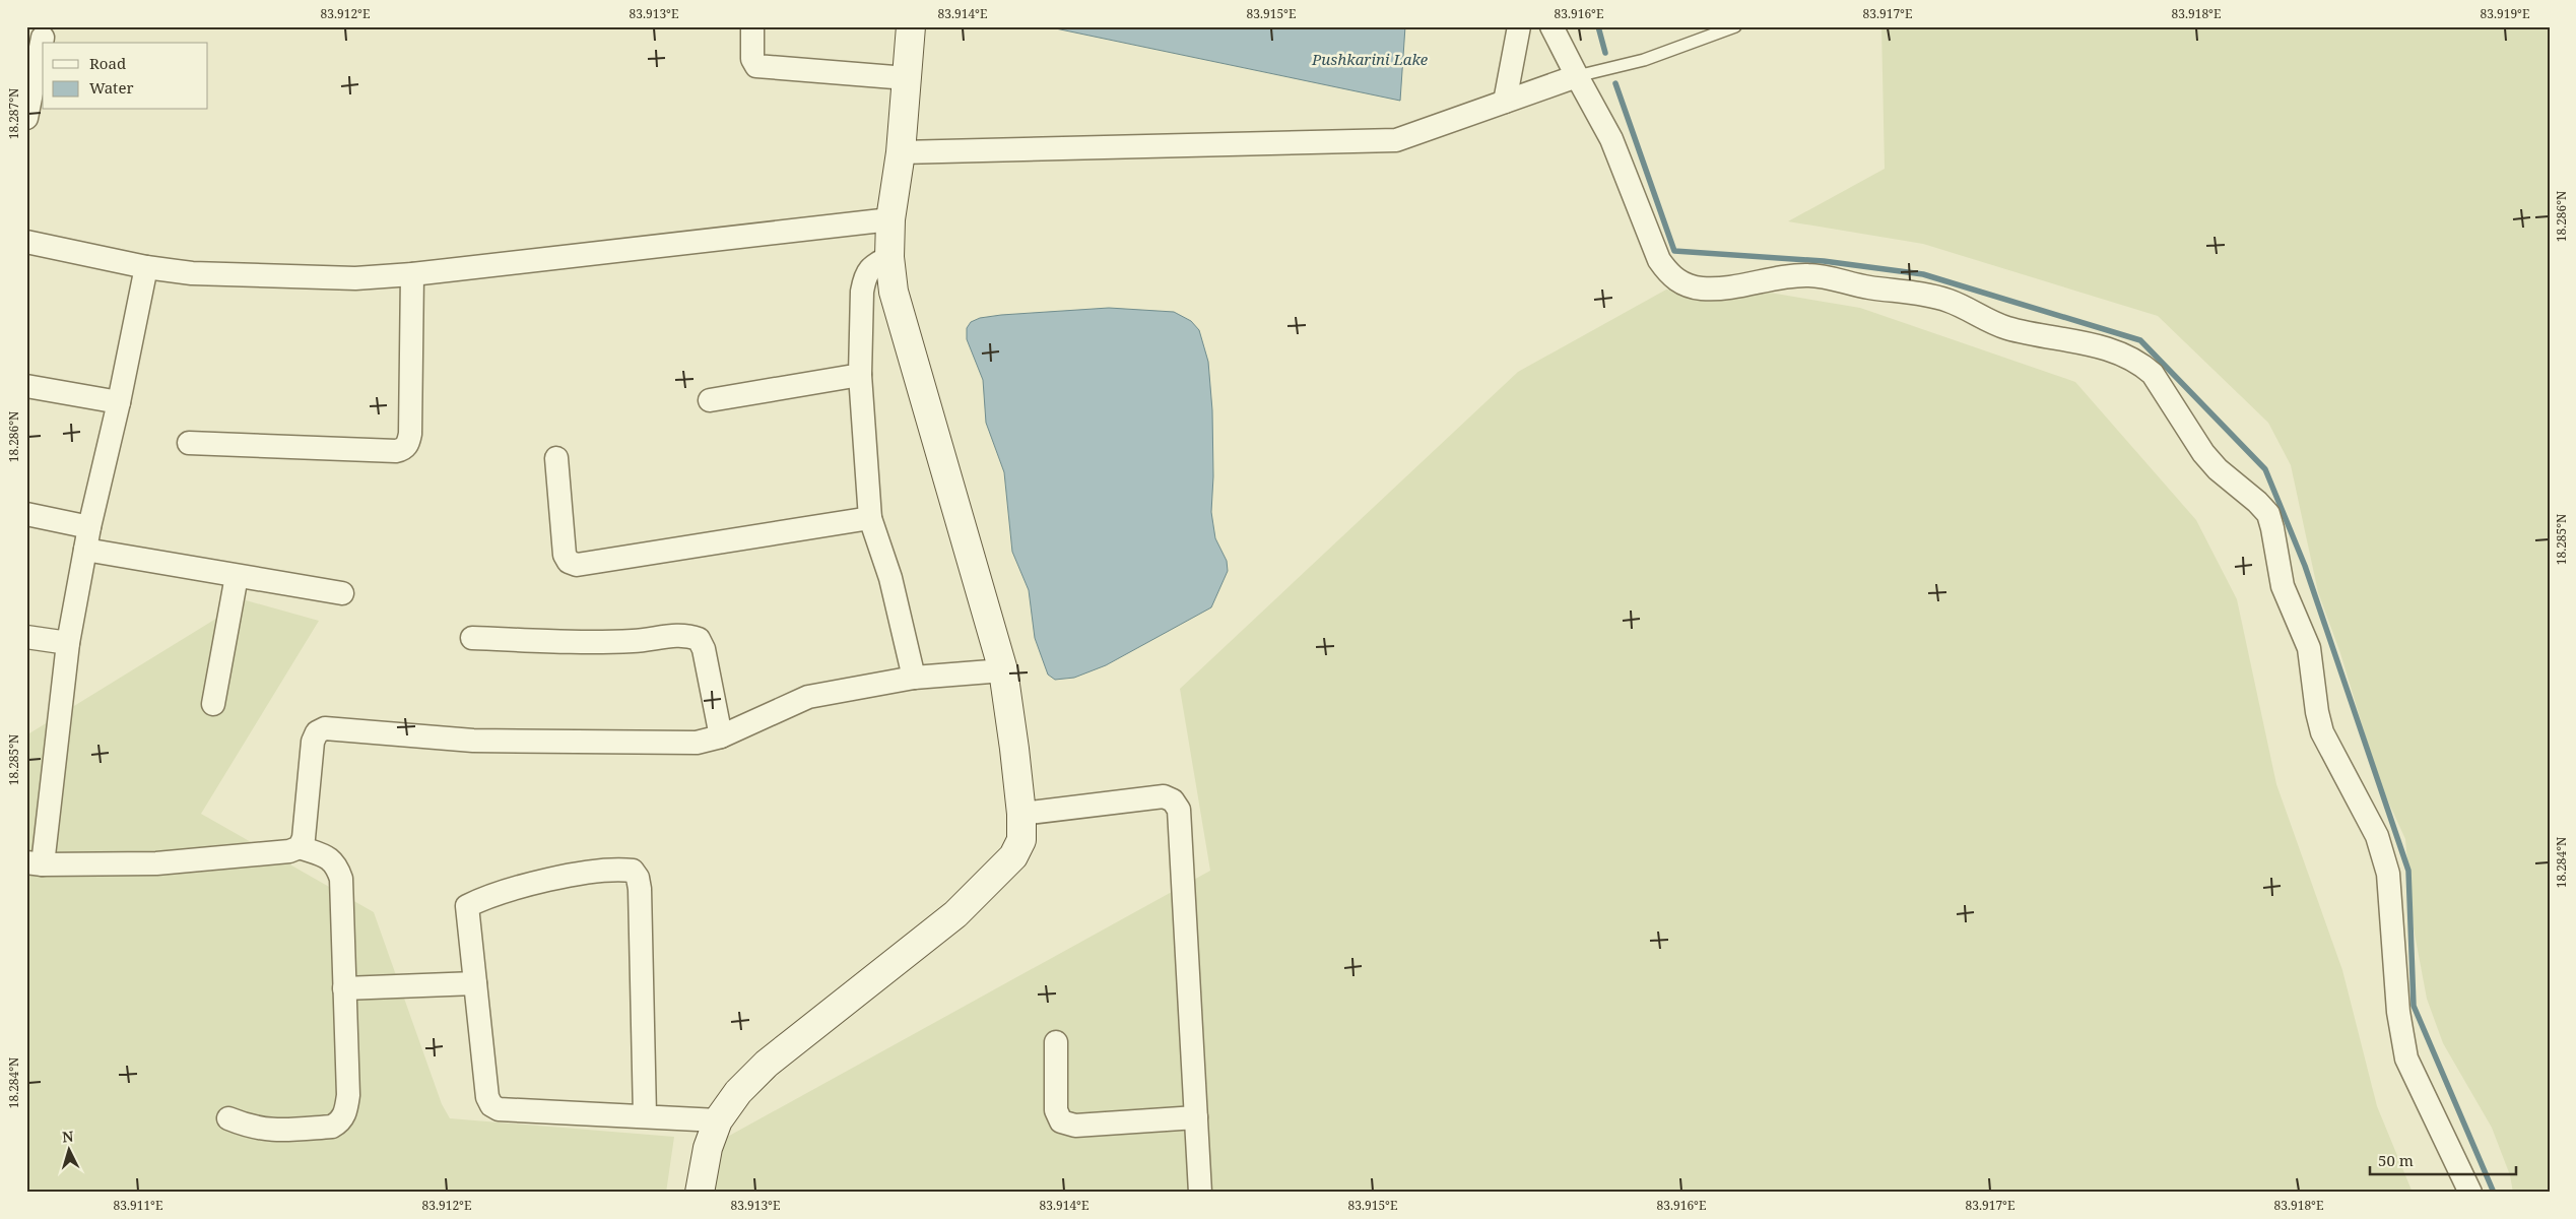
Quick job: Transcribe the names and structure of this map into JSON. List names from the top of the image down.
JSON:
{
  "water": ["Pushkarini Lake"],
  "legend": ["Road", "Water"],
  "scale_bar": "50 m",
  "north": "top",
  "coordinates": [
    "83.912°E",
    "83.913°E",
    "83.914°E",
    "83.915°E",
    "83.916°E",
    "83.917°E",
    "83.918°E",
    "83.919°E",
    "18.287°N",
    "18.286°N",
    "18.285°N",
    "18.284°N",
    "83.911°E"
  ]
}
